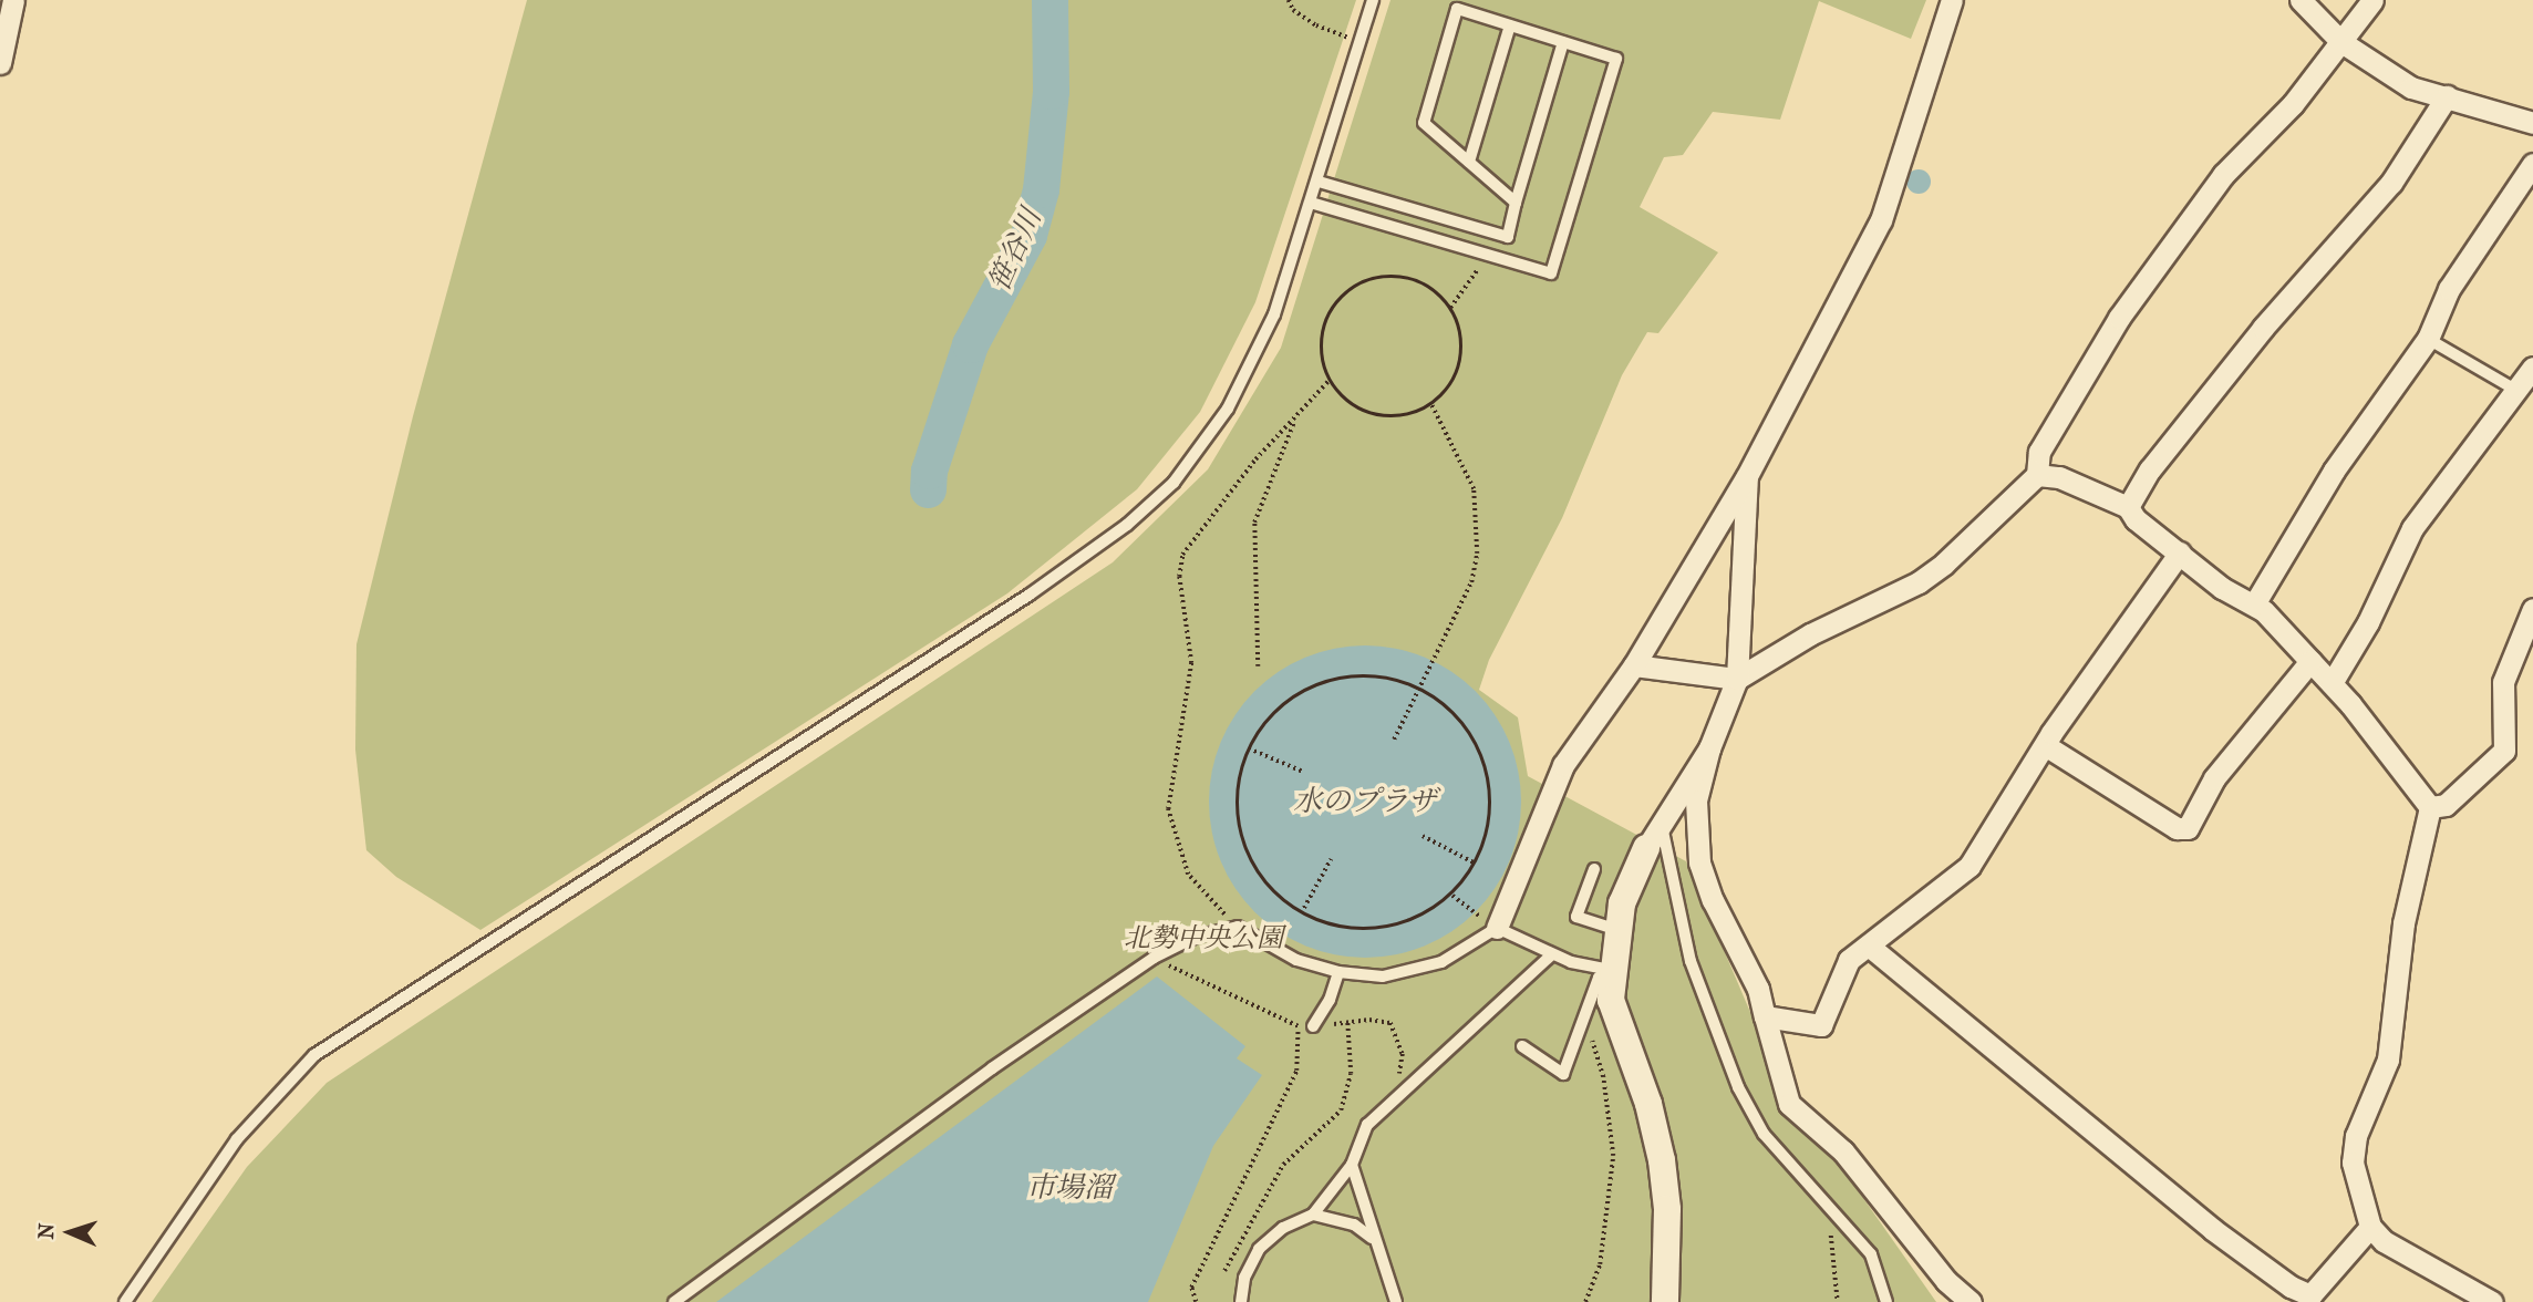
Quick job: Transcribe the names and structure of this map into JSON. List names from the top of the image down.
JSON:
{
  "water": ["笹谷川", "水のプラザ", "市場溜"],
  "parks": ["北勢中央公園"],
  "north": "left"
}
